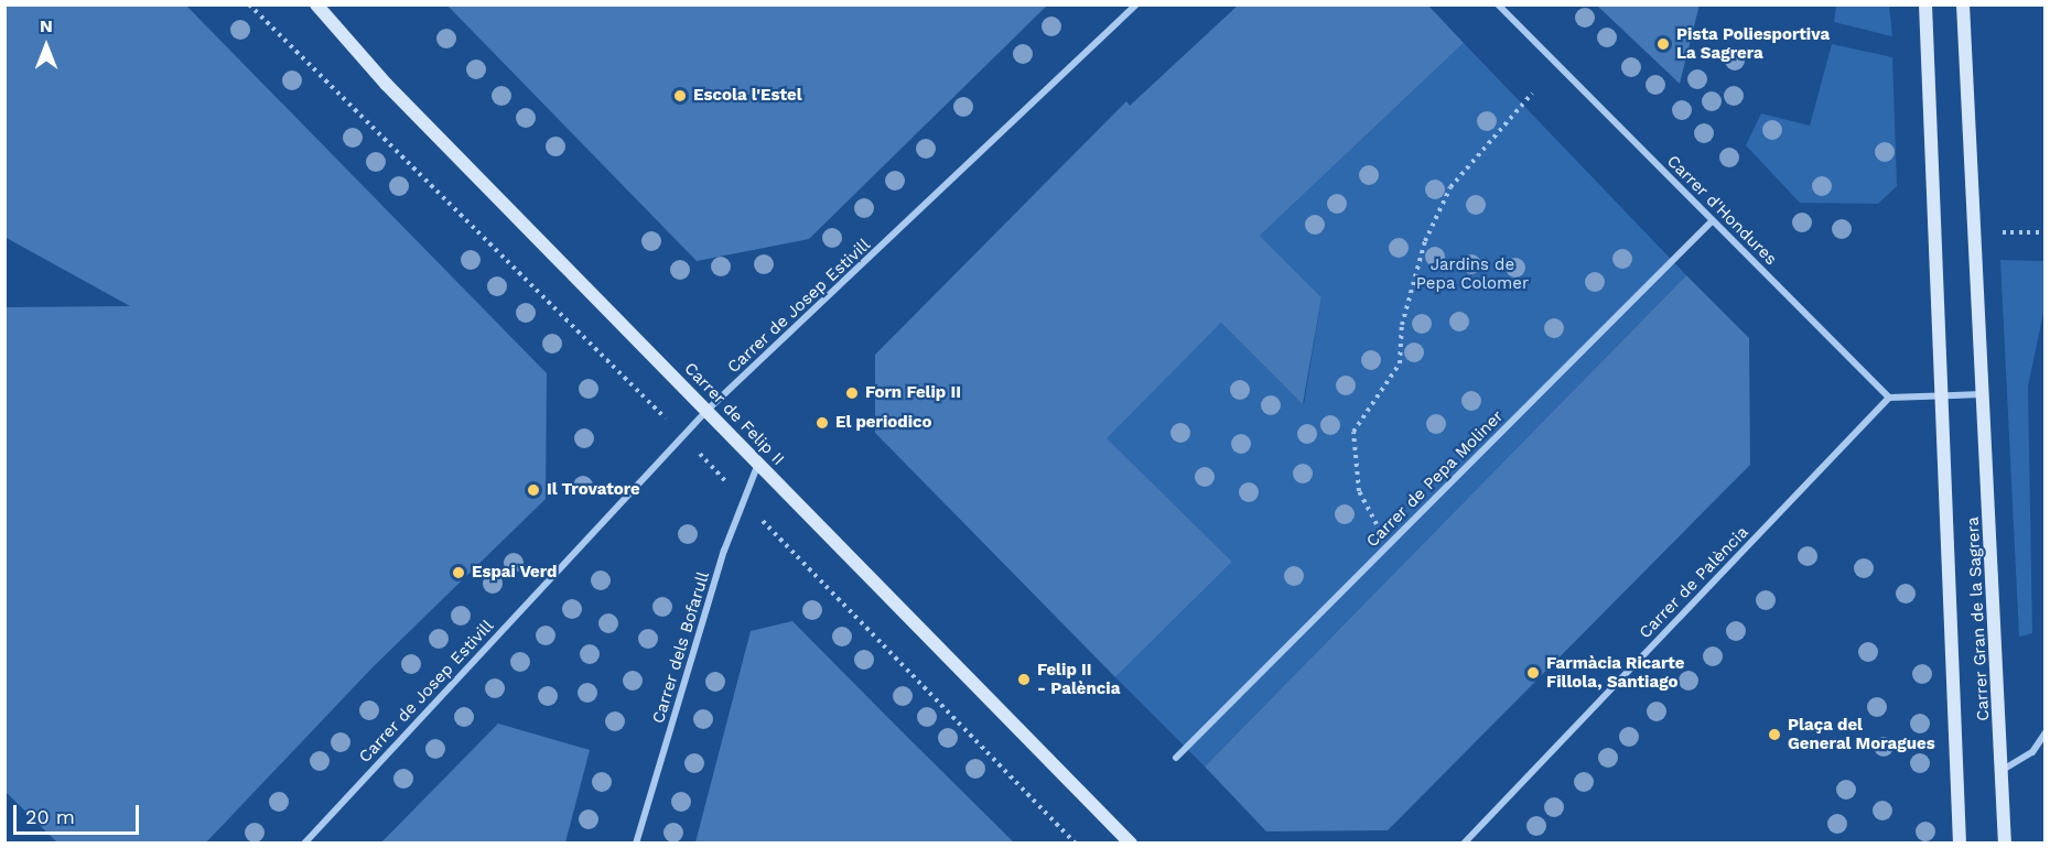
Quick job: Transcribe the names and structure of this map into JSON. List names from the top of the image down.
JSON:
{
  "streets": {
    "street": [
      "Carrer d'Hondures",
      "Carrer de Josep Estivill",
      "Carrer de Felip II",
      "Carrer de Pepa Moliner",
      "Carrer de Palència",
      "Carrer Gran de la Sagrera",
      "Carrer dels Bofarull"
    ]
  },
  "crossings": [
    ["Carrer d'Hondures", "Carrer de Pepa Moliner"],
    ["Carrer d'Hondures", "Carrer de Palència"],
    ["Carrer de Josep Estivill", "Carrer de Felip II"],
    ["Carrer de Felip II", "Carrer dels Bofarull"]
  ],
  "parks": ["Jardins de Pepa Colomer"],
  "places": [
    "Pista Poliesportiva La Sagrera",
    "Escola l'Estel",
    "Forn Felip II",
    "El periodico",
    "Il Trovatore",
    "Espai Verd",
    "Farmàcia Ricarte Fillola, Santiago",
    "Felip II - Palència",
    "Plaça del General Moragues"
  ],
  "scale_bar": "20 m",
  "north": "top"
}
